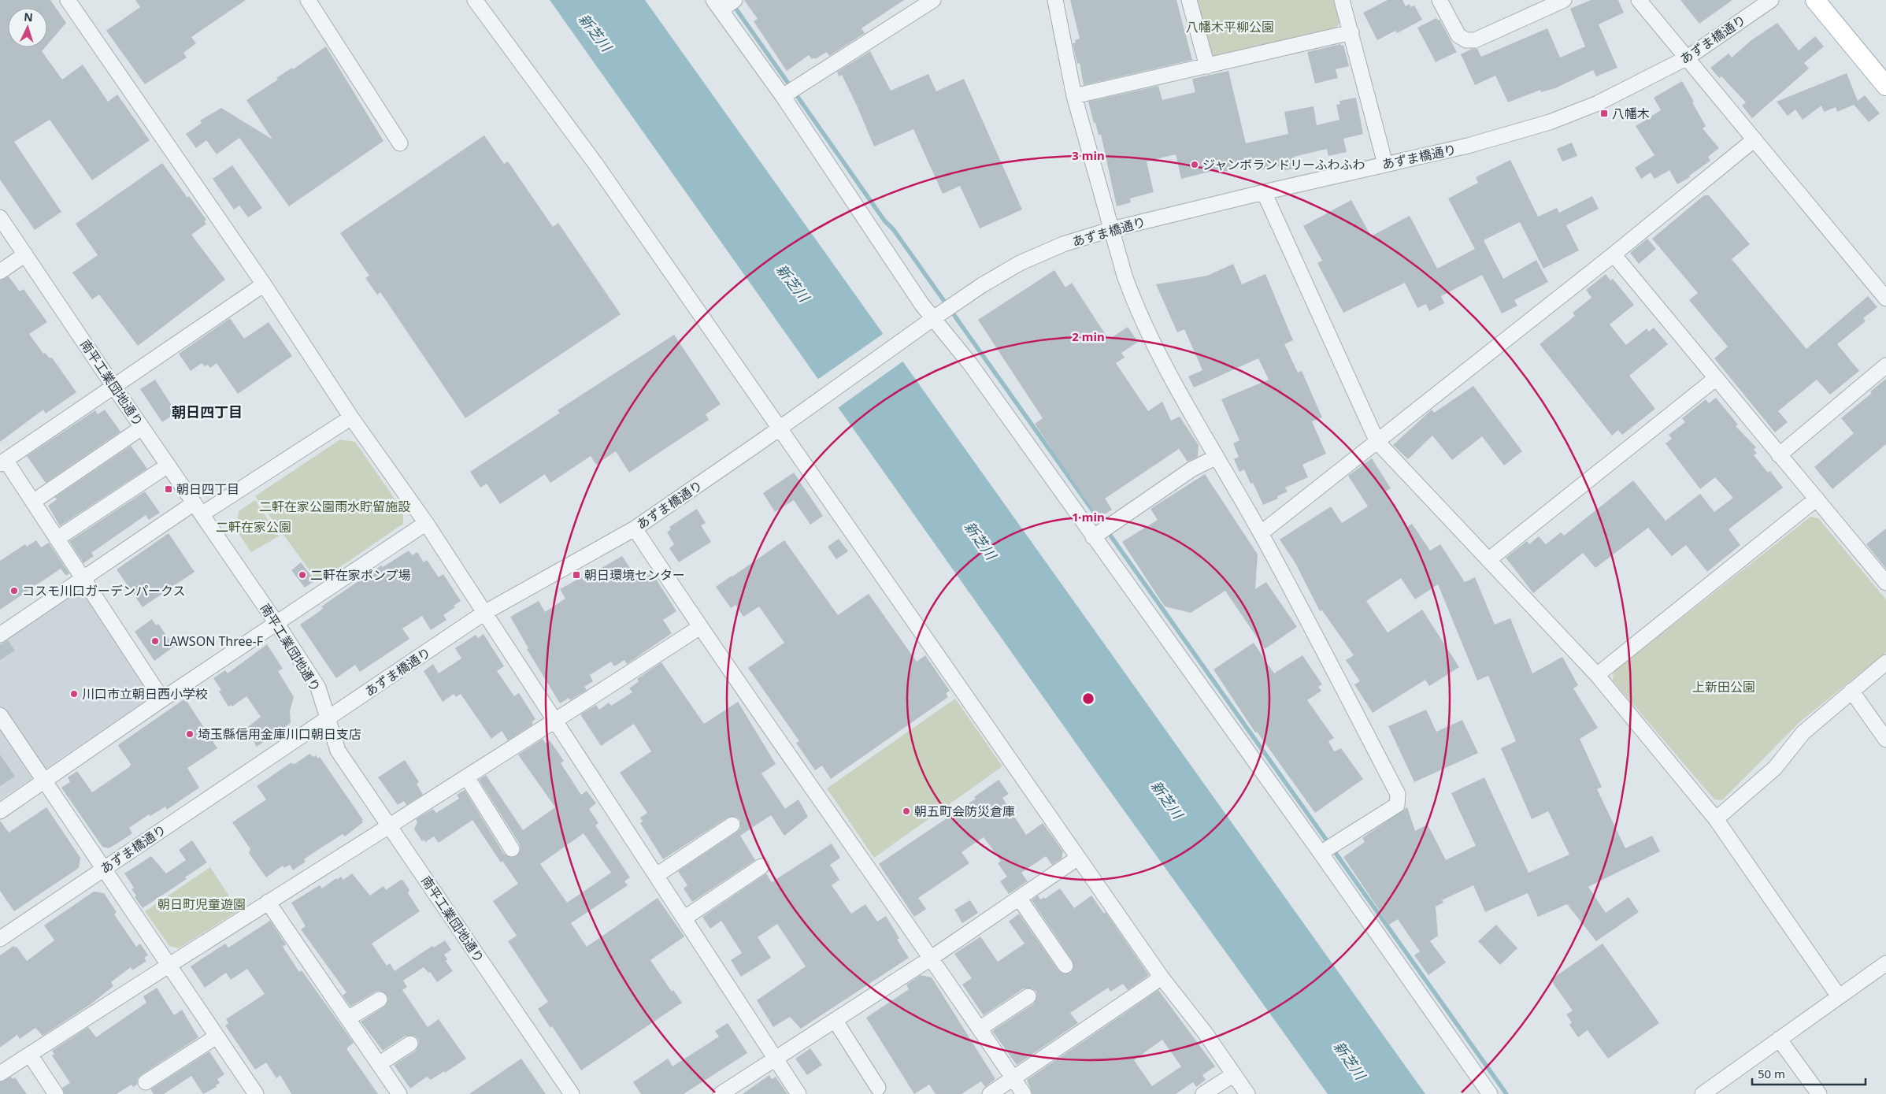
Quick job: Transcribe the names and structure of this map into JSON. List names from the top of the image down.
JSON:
{
  "streets": {
    "street": ["あずま橋通り", "南平工業団地通り"]
  },
  "crossings": [
    ["あずま橋通り", "南平工業団地通り"]
  ],
  "districts": ["朝日四丁目"],
  "water": ["新芝川"],
  "parks": [
    "八幡木平柳公園",
    "二軒在家公園雨水貯留施設",
    "二軒在家公園",
    "上新田公園",
    "朝日町児童遊園"
  ],
  "places": {
    "transit": ["八幡木", "朝日四丁目", "朝日環境センター"],
    "other": [
      "ジャンボランドリーふわふわ",
      "二軒在家ポンプ場",
      "コスモ川口ガーデンパークス",
      "LAWSON Three-F",
      "川口市立朝日西小学校",
      "埼玉縣信用金庫川口朝日支店",
      "朝五町会防災倉庫"
    ]
  },
  "scale_bar": "50 m",
  "north": "top",
  "rings": ["3 min", "2 min", "1 min"]
}
